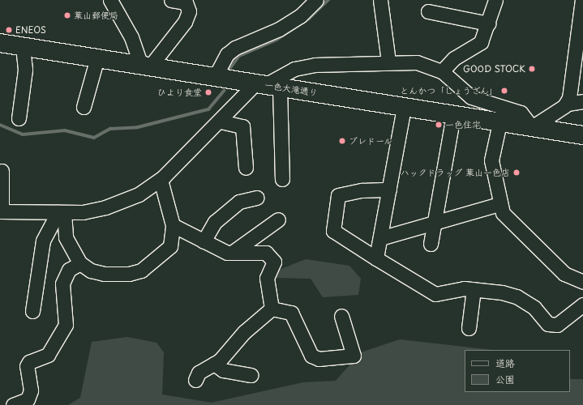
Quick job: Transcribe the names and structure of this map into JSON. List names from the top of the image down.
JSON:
{
  "streets": {
    "main road": ["一色大滝通り"]
  },
  "places": [
    "葉山郵便局",
    "ENEOS",
    "GOOD STOCK",
    "とんかつ「しょうざん」",
    "ひより食堂",
    "一色住宅",
    "ブレドール",
    "ハックドラッグ 葉山一色店"
  ],
  "legend": ["道路", "公園"]
}
